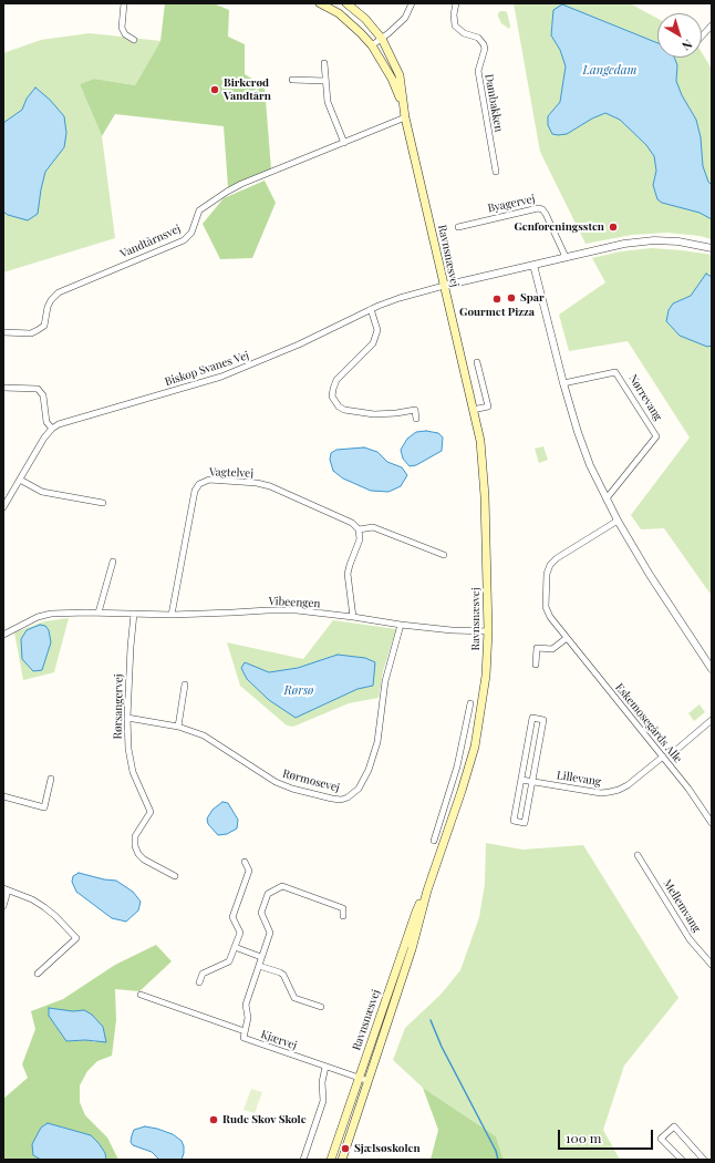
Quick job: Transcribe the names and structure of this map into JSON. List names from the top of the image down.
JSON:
{
  "streets": {
    "main road": ["Ravnsnæsvej"],
    "street": [
      "Dambakken",
      "Byagervej",
      "Vandtårnsvej",
      "Biskop Svanes Vej",
      "Nørrevang",
      "Vagtelvej",
      "Vibeengen",
      "Rørsangervej",
      "Eskemosegårds Alle",
      "Lillevang",
      "Rørmosevej",
      "Mellemvang",
      "Kjærvej"
    ]
  },
  "crossings": [
    ["Vandtårnsvej", "Ravnsnæsvej"],
    ["Ravnsnæsvej", "Biskop Svanes Vej"],
    ["Ravnsnæsvej", "Vibeengen"],
    ["Ravnsnæsvej", "Kjærvej"],
    ["Vagtelvej", "Vibeengen"],
    ["Vibeengen", "Rørsangervej"],
    ["Vibeengen", "Rørmosevej"],
    ["Rørsangervej", "Rørmosevej"],
    ["Eskemosegårds Alle", "Lillevang"]
  ],
  "water": ["Langedam", "Rørsø"],
  "places": [
    "Birkerød Vandtårn",
    "Genforeningssten",
    "Spar",
    "Gourmet Pizza",
    "Rude Skov Skole",
    "Sjælsøskolen"
  ],
  "scale_bar": "100 m",
  "north": "bottom right"
}
